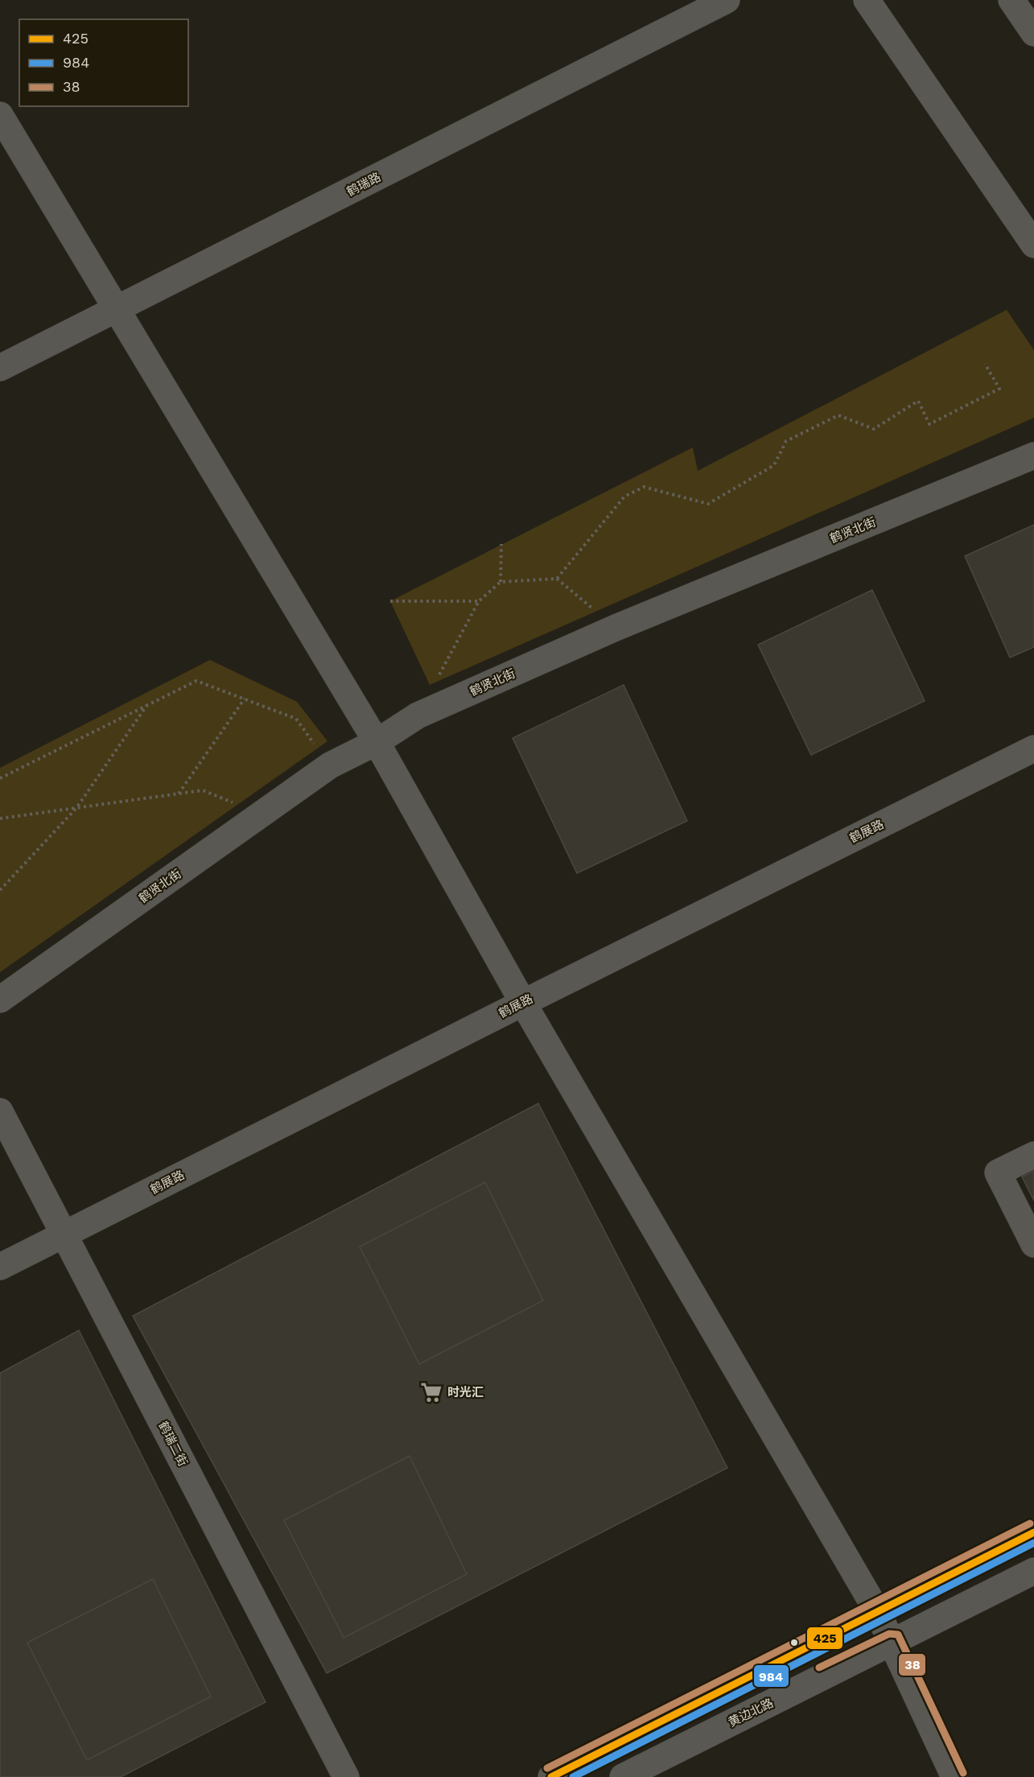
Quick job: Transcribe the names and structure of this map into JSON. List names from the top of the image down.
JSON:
{
  "streets": {
    "street": [
      "鹤瑞路",
      "鹤贤北街",
      "鹤展路",
      "鹤瑞二街",
      "黄边北路"
    ]
  },
  "crossings": [
    ["鹤展路", "鹤瑞二街"]
  ],
  "places": {
    "supermarket": ["时光汇"]
  },
  "lines": ["transit line 38", "transit line 425", "transit line 984"],
  "legend": ["425", "984", "38"]
}
